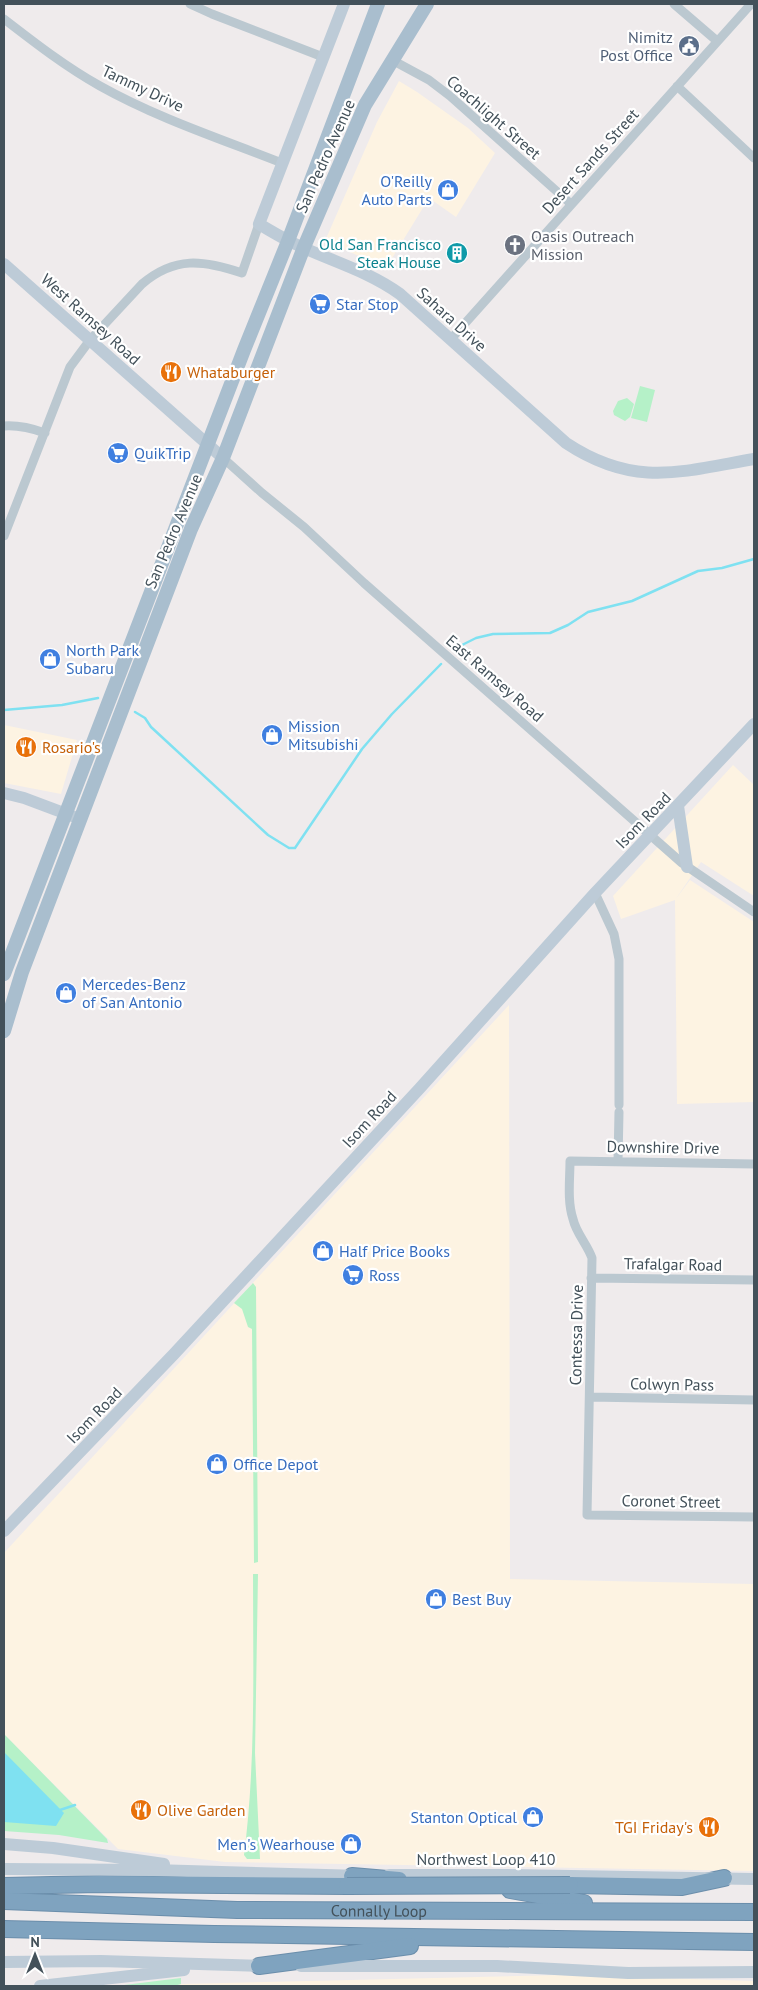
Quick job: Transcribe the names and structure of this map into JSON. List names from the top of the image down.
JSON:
{
  "streets": {
    "highway": ["Connally Loop"],
    "main road": ["San Pedro Avenue"],
    "street": [
      "Tammy Drive",
      "Coachlight Street",
      "Desert Sands Street",
      "West Ramsey Road",
      "Sahara Drive",
      "East Ramsey Road",
      "Isom Road",
      "Downshire Drive",
      "Trafalgar Road",
      "Contessa Drive",
      "Colwyn Pass",
      "Coronet Street",
      "Northwest Loop 410"
    ]
  },
  "crossings": [
    ["Coachlight Street", "San Pedro Avenue"],
    ["Coachlight Street", "Desert Sands Street"],
    ["San Pedro Avenue", "West Ramsey Road"],
    ["San Pedro Avenue", "Sahara Drive"],
    ["San Pedro Avenue", "East Ramsey Road"],
    ["Desert Sands Street", "Sahara Drive"],
    ["West Ramsey Road", "East Ramsey Road"],
    ["East Ramsey Road", "Isom Road"],
    ["Downshire Drive", "Contessa Drive"],
    ["Trafalgar Road", "Contessa Drive"],
    ["Contessa Drive", "Colwyn Pass"],
    ["Contessa Drive", "Coronet Street"]
  ],
  "places": {
    "public building": ["Nimitz Post Office"],
    "shop": [
      "O'Reilly Auto Parts",
      "North Park Subaru",
      "Mission Mitsubishi",
      "Mercedes-Benz of San Antonio",
      "Half Price Books",
      "Office Depot",
      "Best Buy",
      "Stanton Optical",
      "Men's Wearhouse"
    ],
    "church": ["Oasis Outreach Mission"],
    "building": ["Old San Francisco Steak House"],
    "supermarket": ["Star Stop", "QuikTrip", "Ross"],
    "restaurant": [
      "Whataburger",
      "Rosario's",
      "Olive Garden",
      "TGI Friday's"
    ]
  },
  "north": "top"
}
